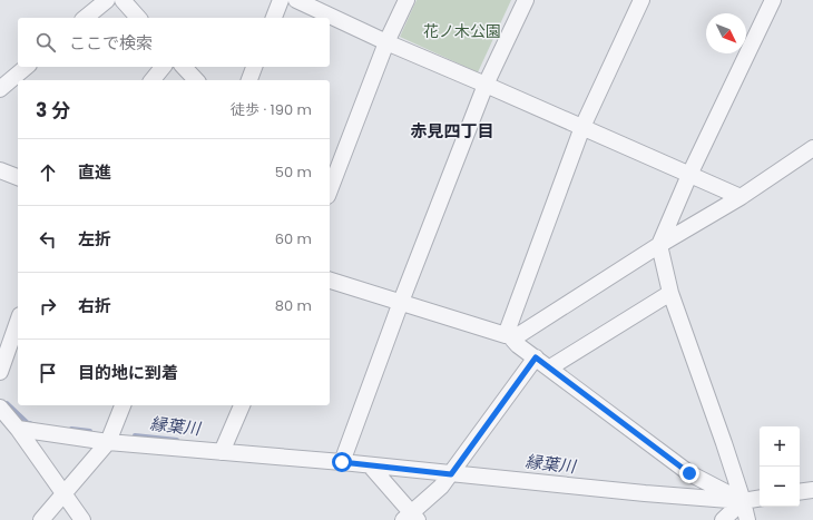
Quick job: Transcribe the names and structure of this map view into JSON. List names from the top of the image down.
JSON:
{
  "districts": ["赤見四丁目"],
  "water": ["縁葉川"],
  "parks": ["花ノ木公園"],
  "north": "bottom right",
  "page": {
    "search": "ここで検索",
    "heading": ["3 分", "徒歩 · 190 m"],
    "list": [
      ["直進", "50 m"],
      ["左折", "60 m"],
      ["右折", "80 m"],
      "目的地に到着"
    ],
    "map_buttons": ["+", "−"]
  }
}
